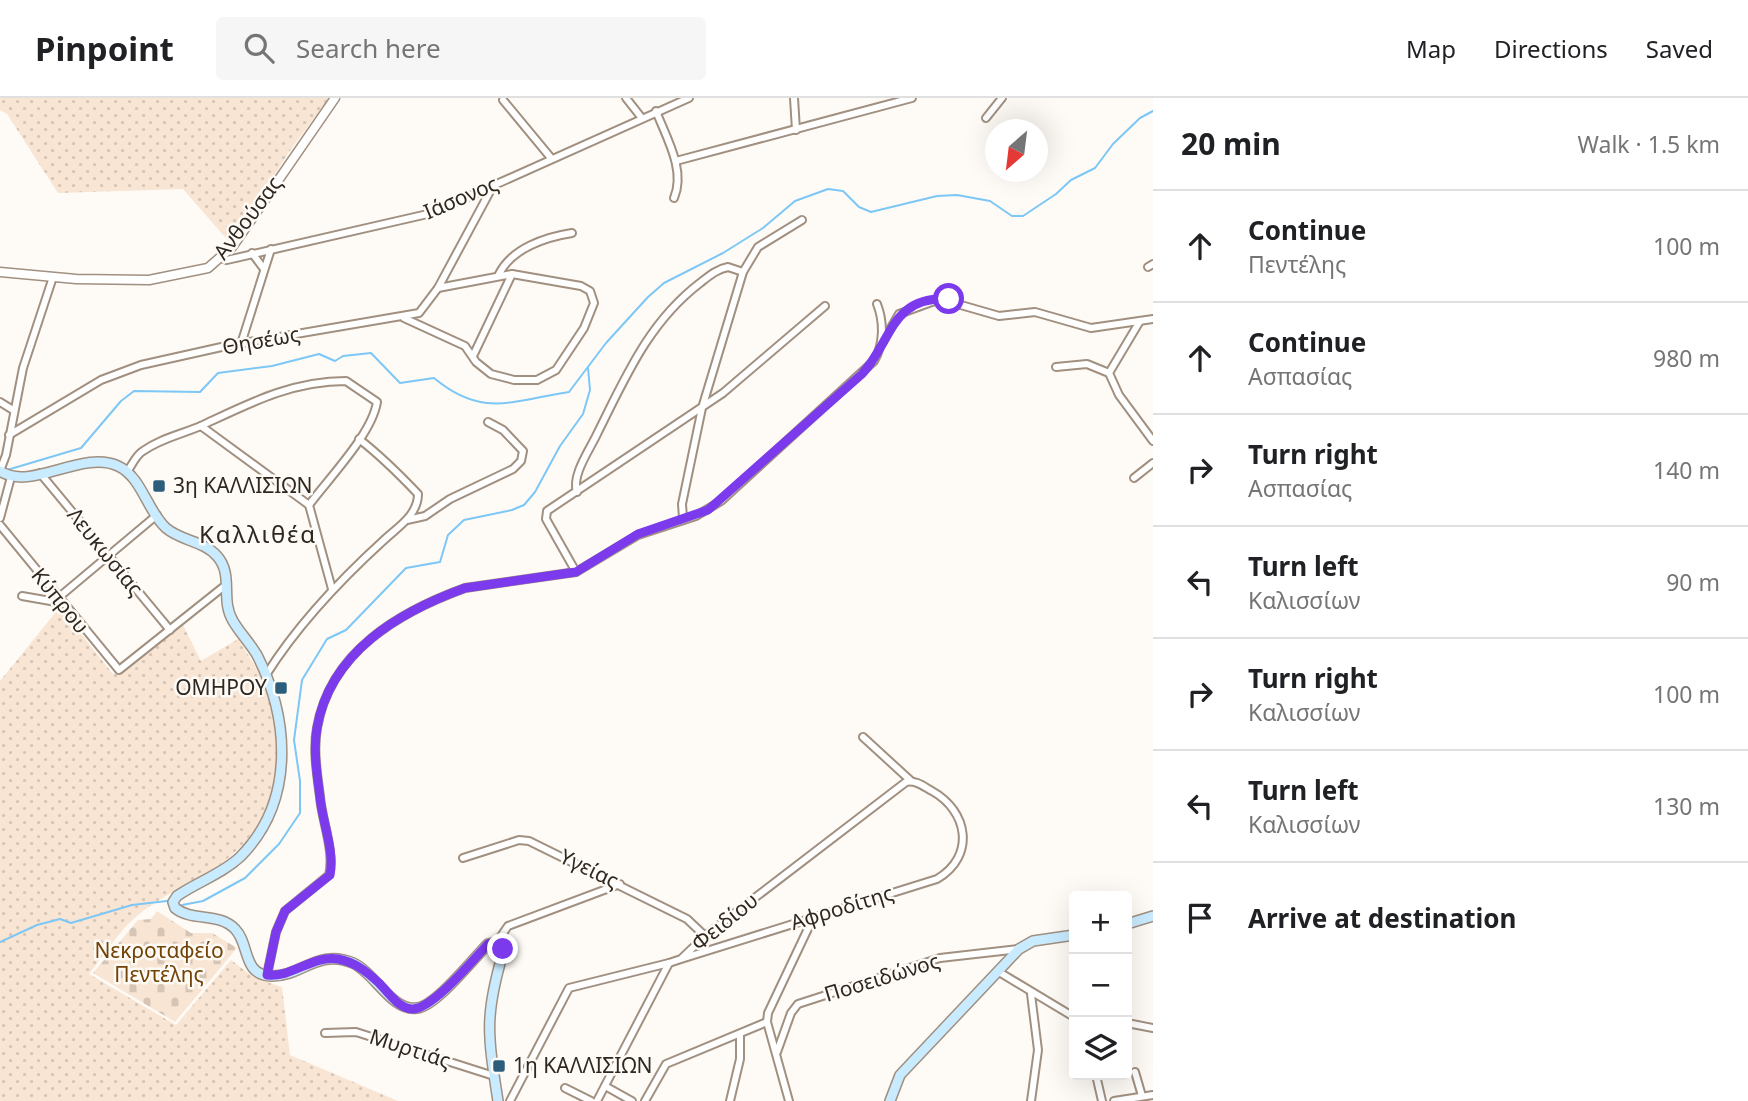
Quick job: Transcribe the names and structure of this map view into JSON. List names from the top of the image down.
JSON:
{
  "streets": {
    "street": [
      "Ιάσονος",
      "Ανθούσας",
      "Θησέως",
      "Λευκωσίας",
      "Κύπρου",
      "Υγείας",
      "Αφροδίτης",
      "Φειδίου",
      "Ποσειδώνος",
      "Μυρτιάς"
    ]
  },
  "crossings": [
    ["Ιάσονος", "Ανθούσας"],
    ["Λευκωσίας", "Κύπρου"],
    ["Υγείας", "Φειδίου"],
    ["Αφροδίτης", "Φειδίου"]
  ],
  "districts": ["Καλλιθέα"],
  "parks": ["Νεκροταφείο Πεντέλης"],
  "places": {
    "transit": ["3η ΚΑΛΛΙΣΙΩΝ", "ΟΜΗΡΟΥ", "1η ΚΑΛΛΙΣΙΩΝ"]
  },
  "north": "bottom left",
  "page": {
    "header": "Pinpoint",
    "search": "Search here",
    "nav": ["Map", "Directions", "Saved"],
    "heading": ["20 min", "Walk · 1.5 km"],
    "list": [
      ["Continue", "Πεντέλης", "100 m"],
      ["Continue", "Ασπασίας", "980 m"],
      ["Turn right", "Ασπασίας", "140 m"],
      ["Turn left", "Καλισσίων", "90 m"],
      ["Turn right", "Καλισσίων", "100 m"],
      ["Turn left", "Καλισσίων", "130 m"],
      "Arrive at destination"
    ],
    "map_buttons": ["+", "−"]
  }
}
